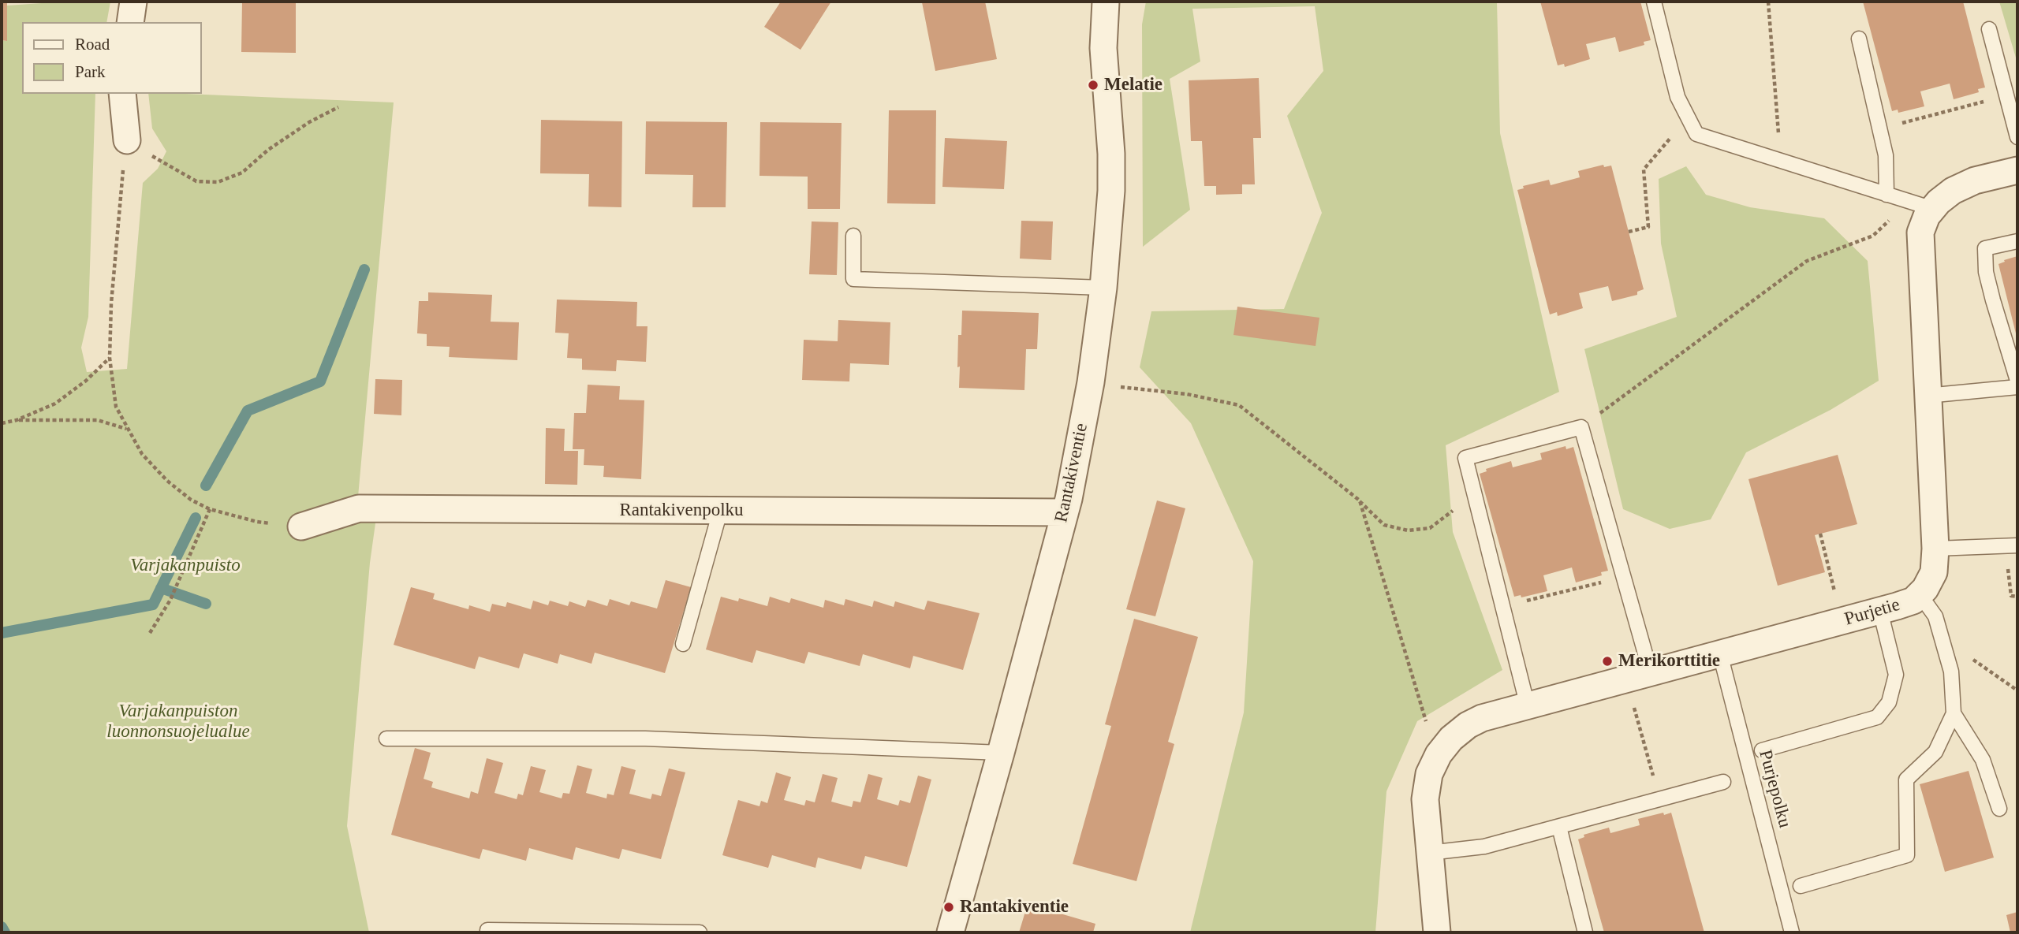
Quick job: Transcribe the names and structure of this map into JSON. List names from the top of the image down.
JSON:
{
  "streets": {
    "street": ["Rantakiventie", "Rantakivenpolku", "Purjetie"],
    "lane": ["Purjepolku"]
  },
  "crossings": [
    ["Rantakiventie", "Rantakivenpolku"],
    ["Purjetie", "Purjepolku"]
  ],
  "parks": ["Varjakanpuisto", "Varjakanpuiston luonnonsuojelualue"],
  "places": ["Melatie", "Merikorttitie", "Rantakiventie"],
  "legend": ["Road", "Park"]
}
